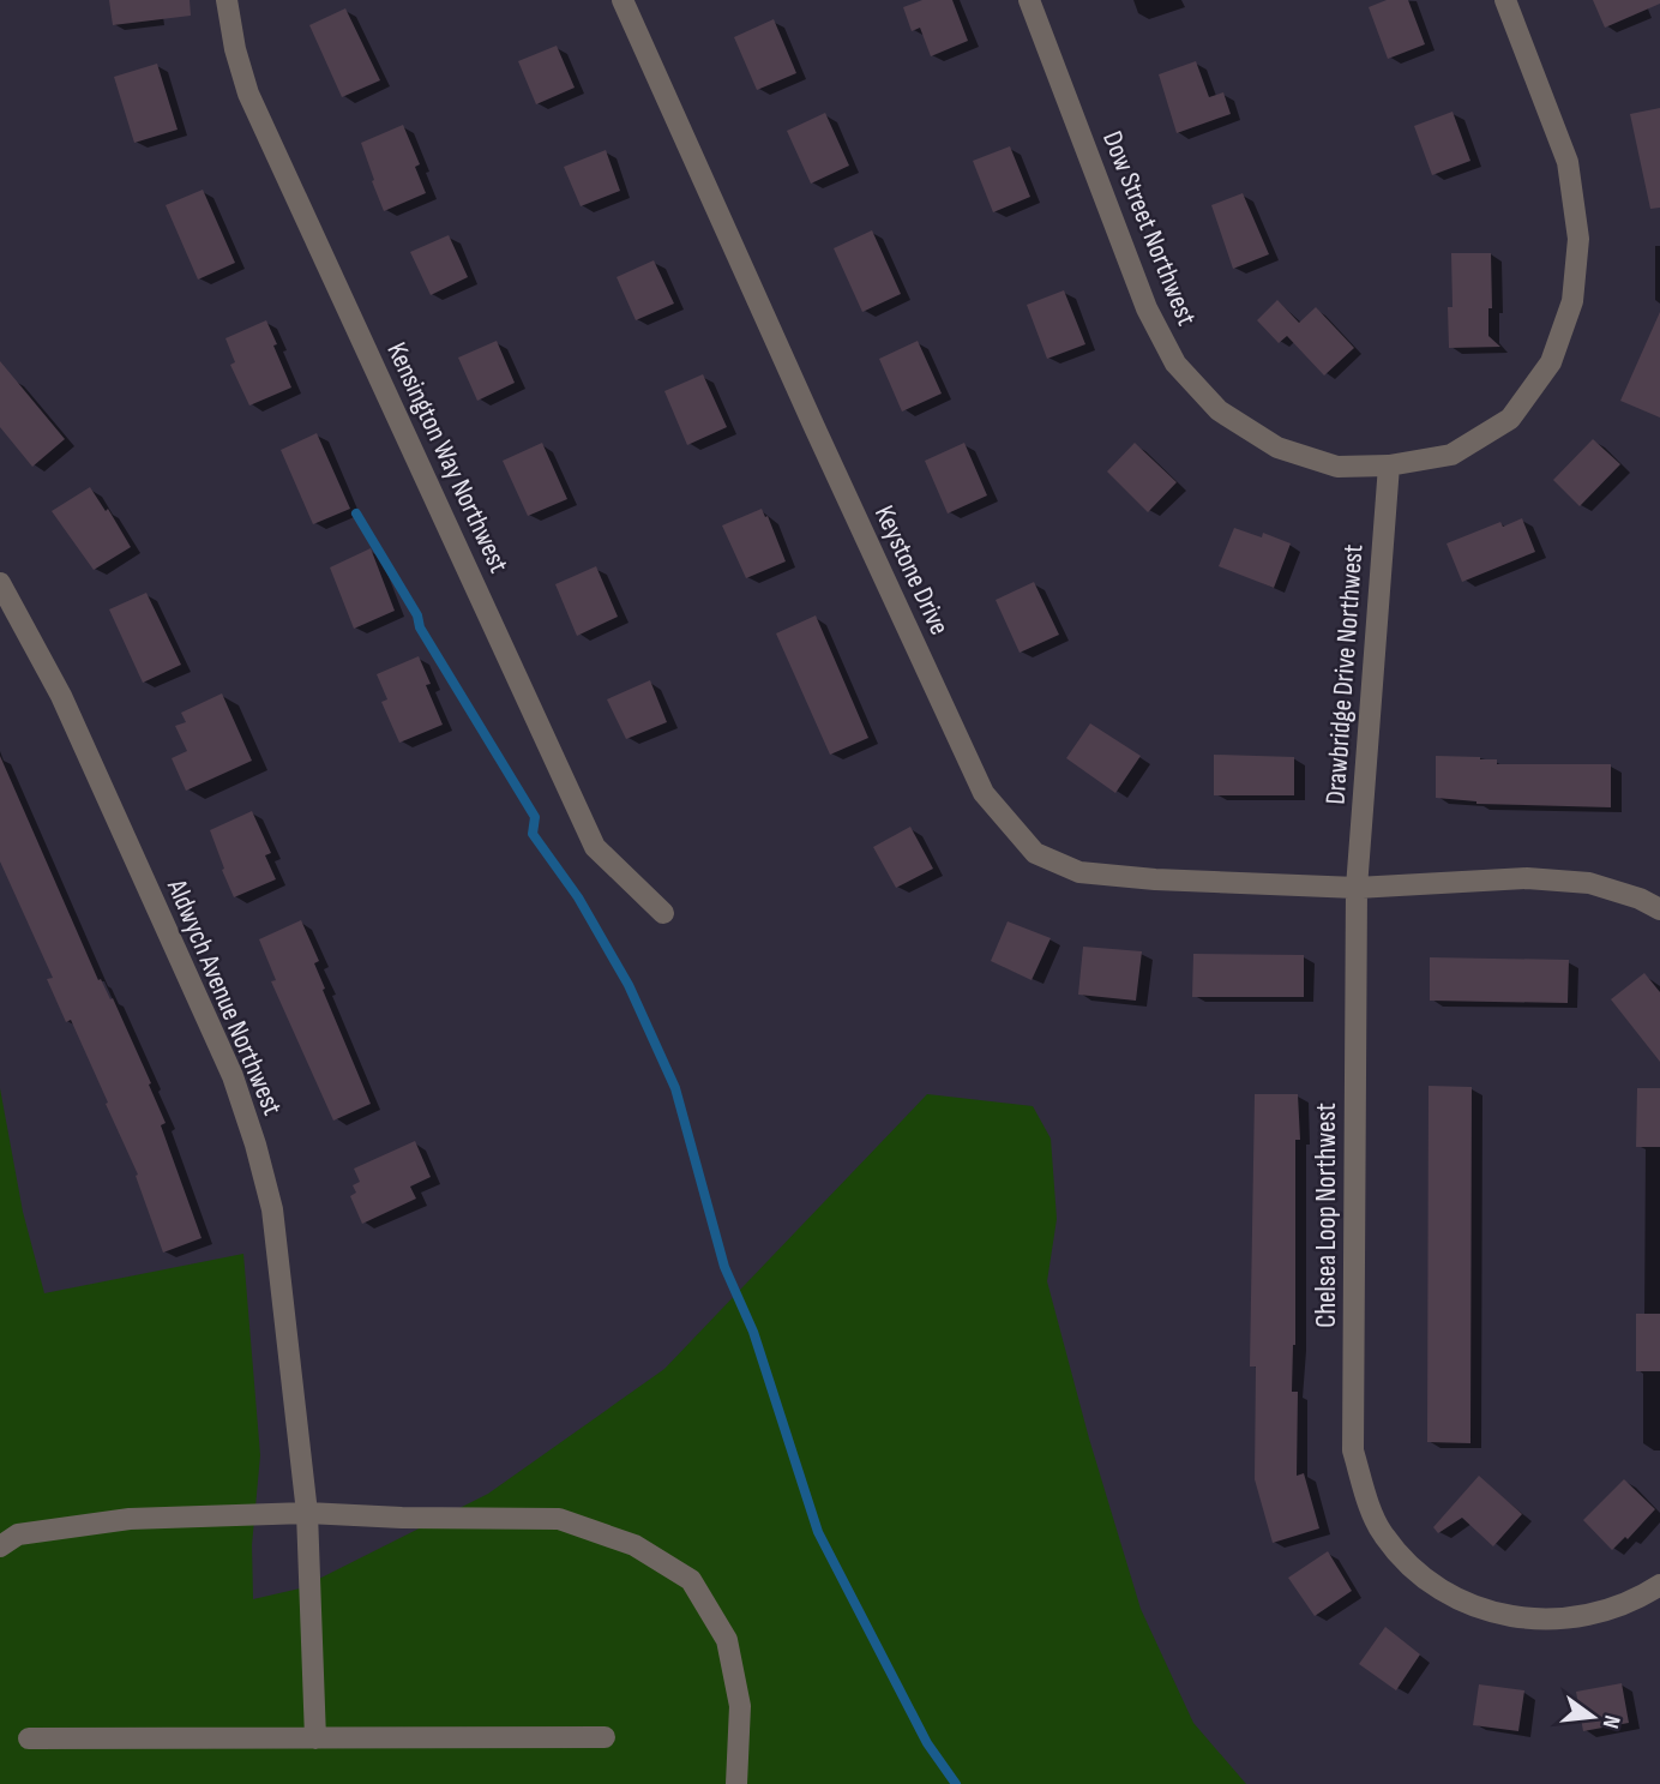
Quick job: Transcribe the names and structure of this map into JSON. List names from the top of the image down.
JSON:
{
  "streets": {
    "street": [
      "Dow Street Northwest",
      "Kensington Way Northwest",
      "Keystone Drive",
      "Drawbridge Drive Northwest",
      "Aldwych Avenue Northwest",
      "Chelsea Loop Northwest"
    ]
  },
  "crossings": [
    ["Dow Street Northwest", "Drawbridge Drive Northwest"],
    ["Keystone Drive", "Drawbridge Drive Northwest"],
    ["Keystone Drive", "Chelsea Loop Northwest"],
    ["Drawbridge Drive Northwest", "Chelsea Loop Northwest"]
  ],
  "north": "right"
}
